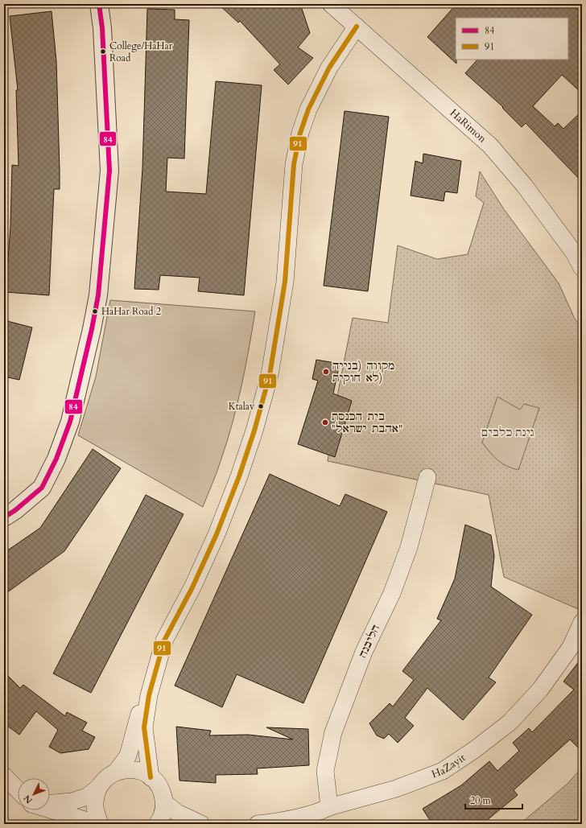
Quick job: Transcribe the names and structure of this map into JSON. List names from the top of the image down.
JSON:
{
  "streets": {
    "street": ["HaRimon", "הליבנה", "HaZayit"]
  },
  "crossings": [
    ["הליבנה", "HaZayit"]
  ],
  "parks": ["גינת כלבים"],
  "places": [
    "College/HaHar Road",
    "HaHar Road 2",
    "מקווה (בנייה לא חוקית)",
    "Ktalav",
    "בית הכנסת \"אהבת ישראל\""
  ],
  "lines": ["transit line 84", "transit line 91"],
  "legend": ["84", "91"],
  "scale_bar": "20 m",
  "north": "bottom left"
}
